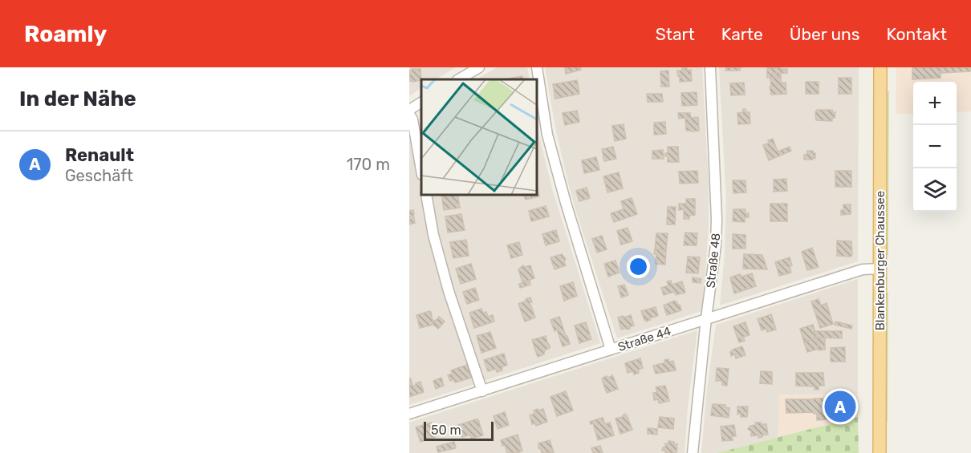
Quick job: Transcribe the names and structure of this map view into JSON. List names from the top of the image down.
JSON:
{
  "streets": {
    "main road": ["Blankenburger Chaussee"],
    "street": ["Straße 48", "Straße 44"]
  },
  "crossings": [
    ["Straße 48", "Straße 44"],
    ["Blankenburger Chaussee", "Straße 44"]
  ],
  "scale_bar": "50 m",
  "page": {
    "header": "Roamly",
    "nav": [
      "Start",
      "Karte",
      "Über uns",
      "Kontakt"
    ],
    "heading": "In der Nähe",
    "map_buttons": ["+", "−"],
    "list": [
      {
        "mark": "A",
        "name": "Renault",
        "note": "Geschäft",
        "value": "170 m"
      }
    ],
    "pins": "A",
    "scale": "50 m"
  }
}
